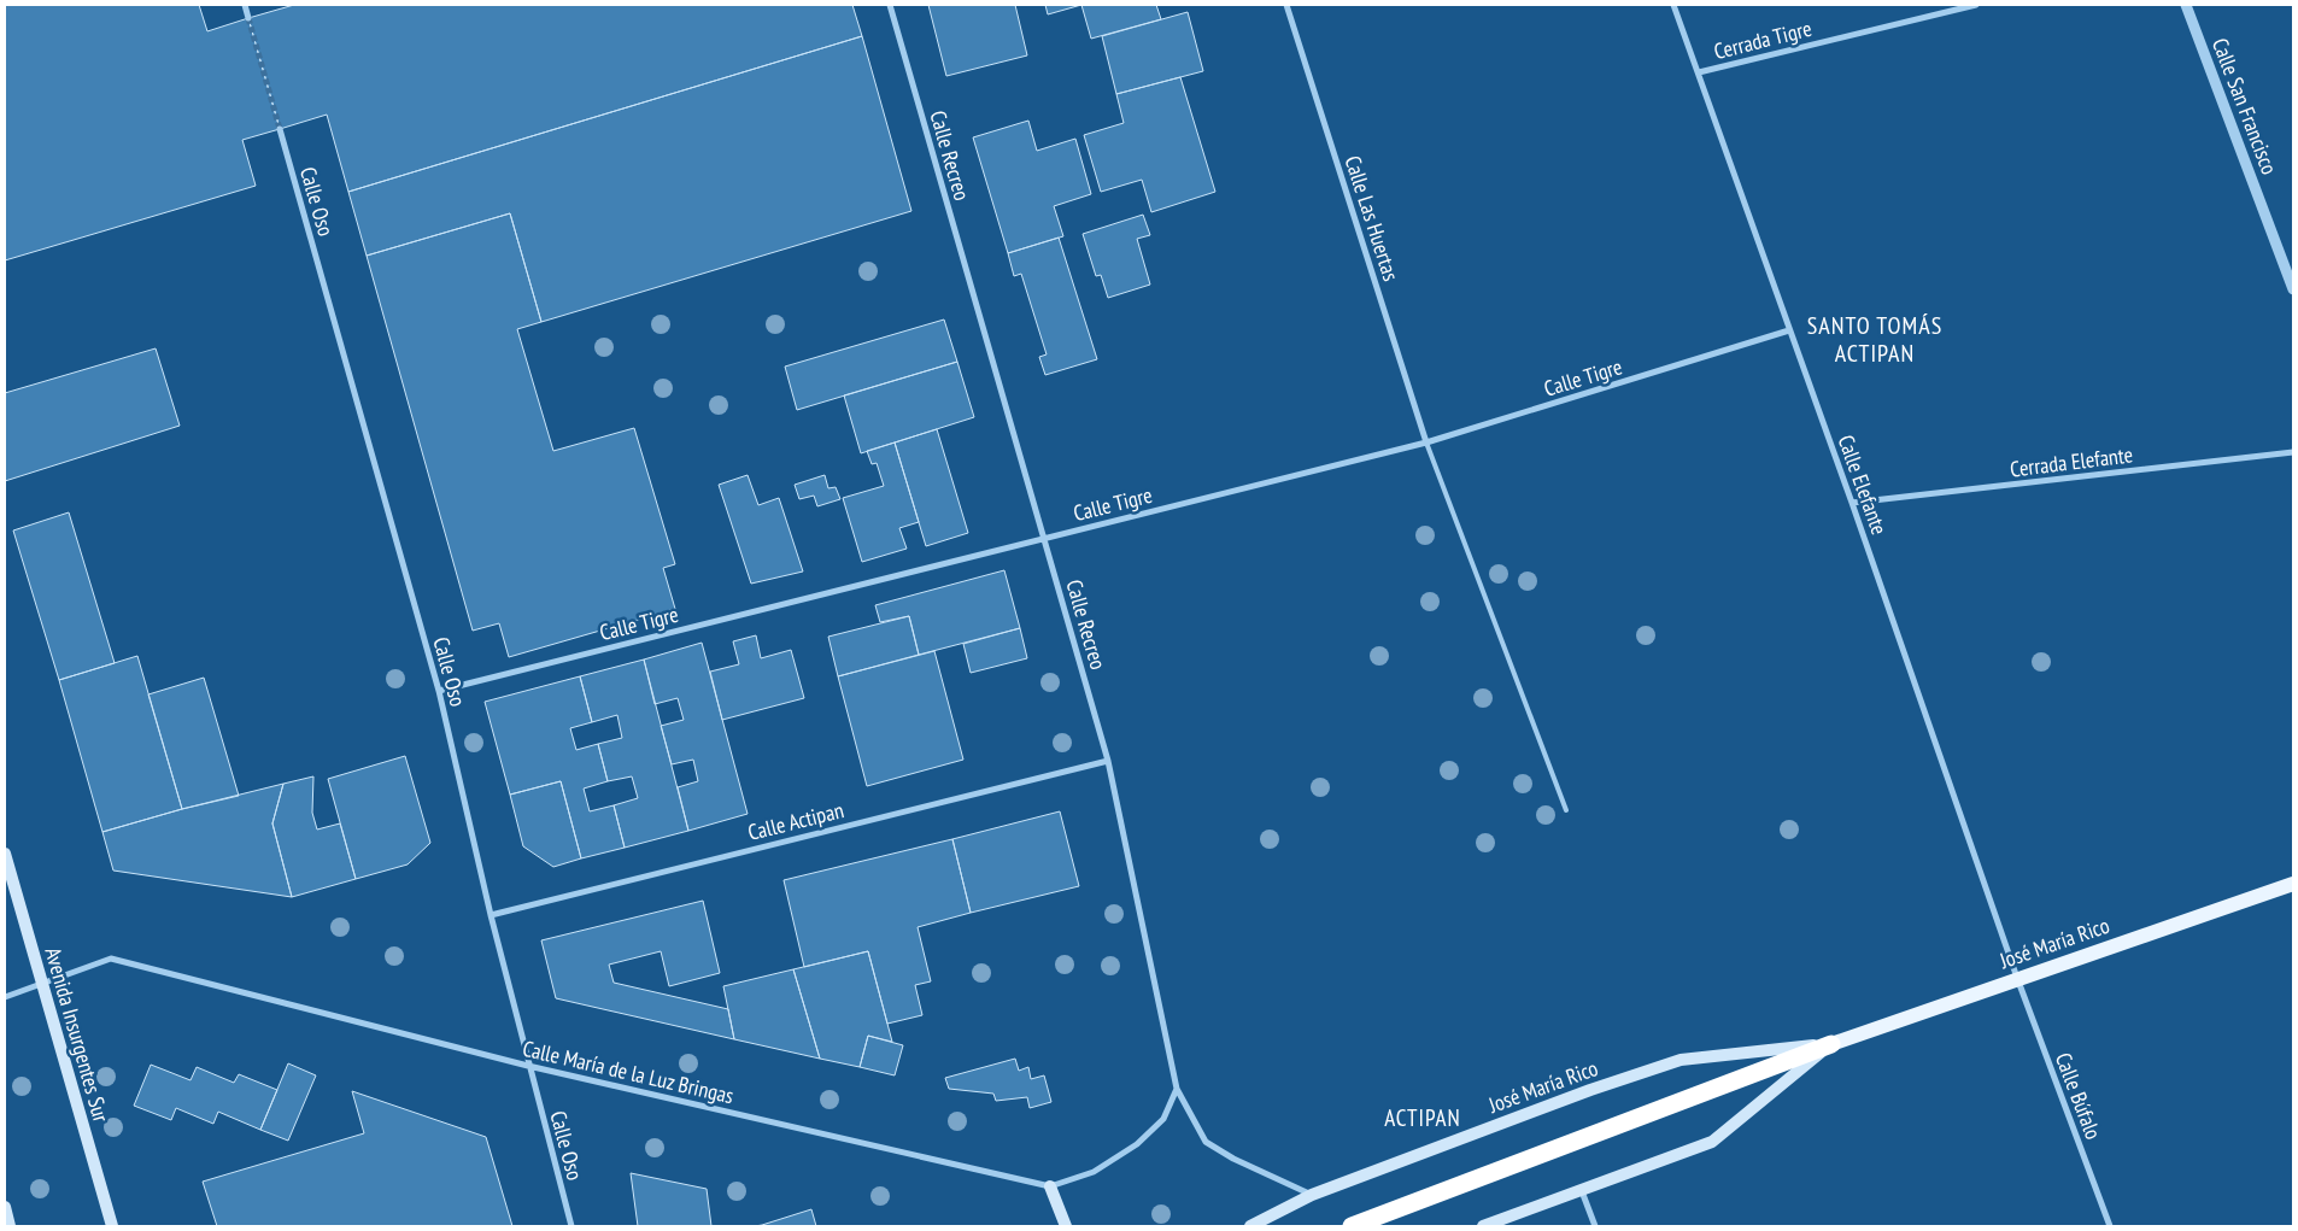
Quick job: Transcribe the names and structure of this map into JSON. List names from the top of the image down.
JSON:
{
  "streets": {
    "main road": ["José María Rico", "Avenida Insurgentes Sur"],
    "street": [
      "Cerrada Tigre",
      "Calle San Francisco",
      "Calle Recreo",
      "Calle Oso",
      "Calle Las Huertas",
      "Calle Tigre",
      "Cerrada Elefante",
      "Calle Elefante",
      "Calle Actipan",
      "Calle María de la Luz Bringas",
      "Calle Búfalo"
    ]
  },
  "crossings": [
    ["Cerrada Tigre", "Calle Elefante"],
    ["Calle Recreo", "Calle Tigre"],
    ["Calle Recreo", "Calle Actipan"],
    ["Calle Recreo", "José María Rico"],
    ["Calle Oso", "Calle Tigre"],
    ["Calle Oso", "Calle Actipan"],
    ["Calle Oso", "Calle María de la Luz Bringas"],
    ["Calle Las Huertas", "Calle Tigre"],
    ["Calle Tigre", "Calle Elefante"],
    ["Cerrada Elefante", "Calle Elefante"],
    ["Calle Elefante", "José María Rico"],
    ["Calle Elefante", "Calle Búfalo"],
    ["José María Rico", "Calle Búfalo"],
    ["Avenida Insurgentes Sur", "Calle María de la Luz Bringas"]
  ],
  "districts": ["SANTO TOMÁS ACTIPAN", "ACTIPAN"]
}
